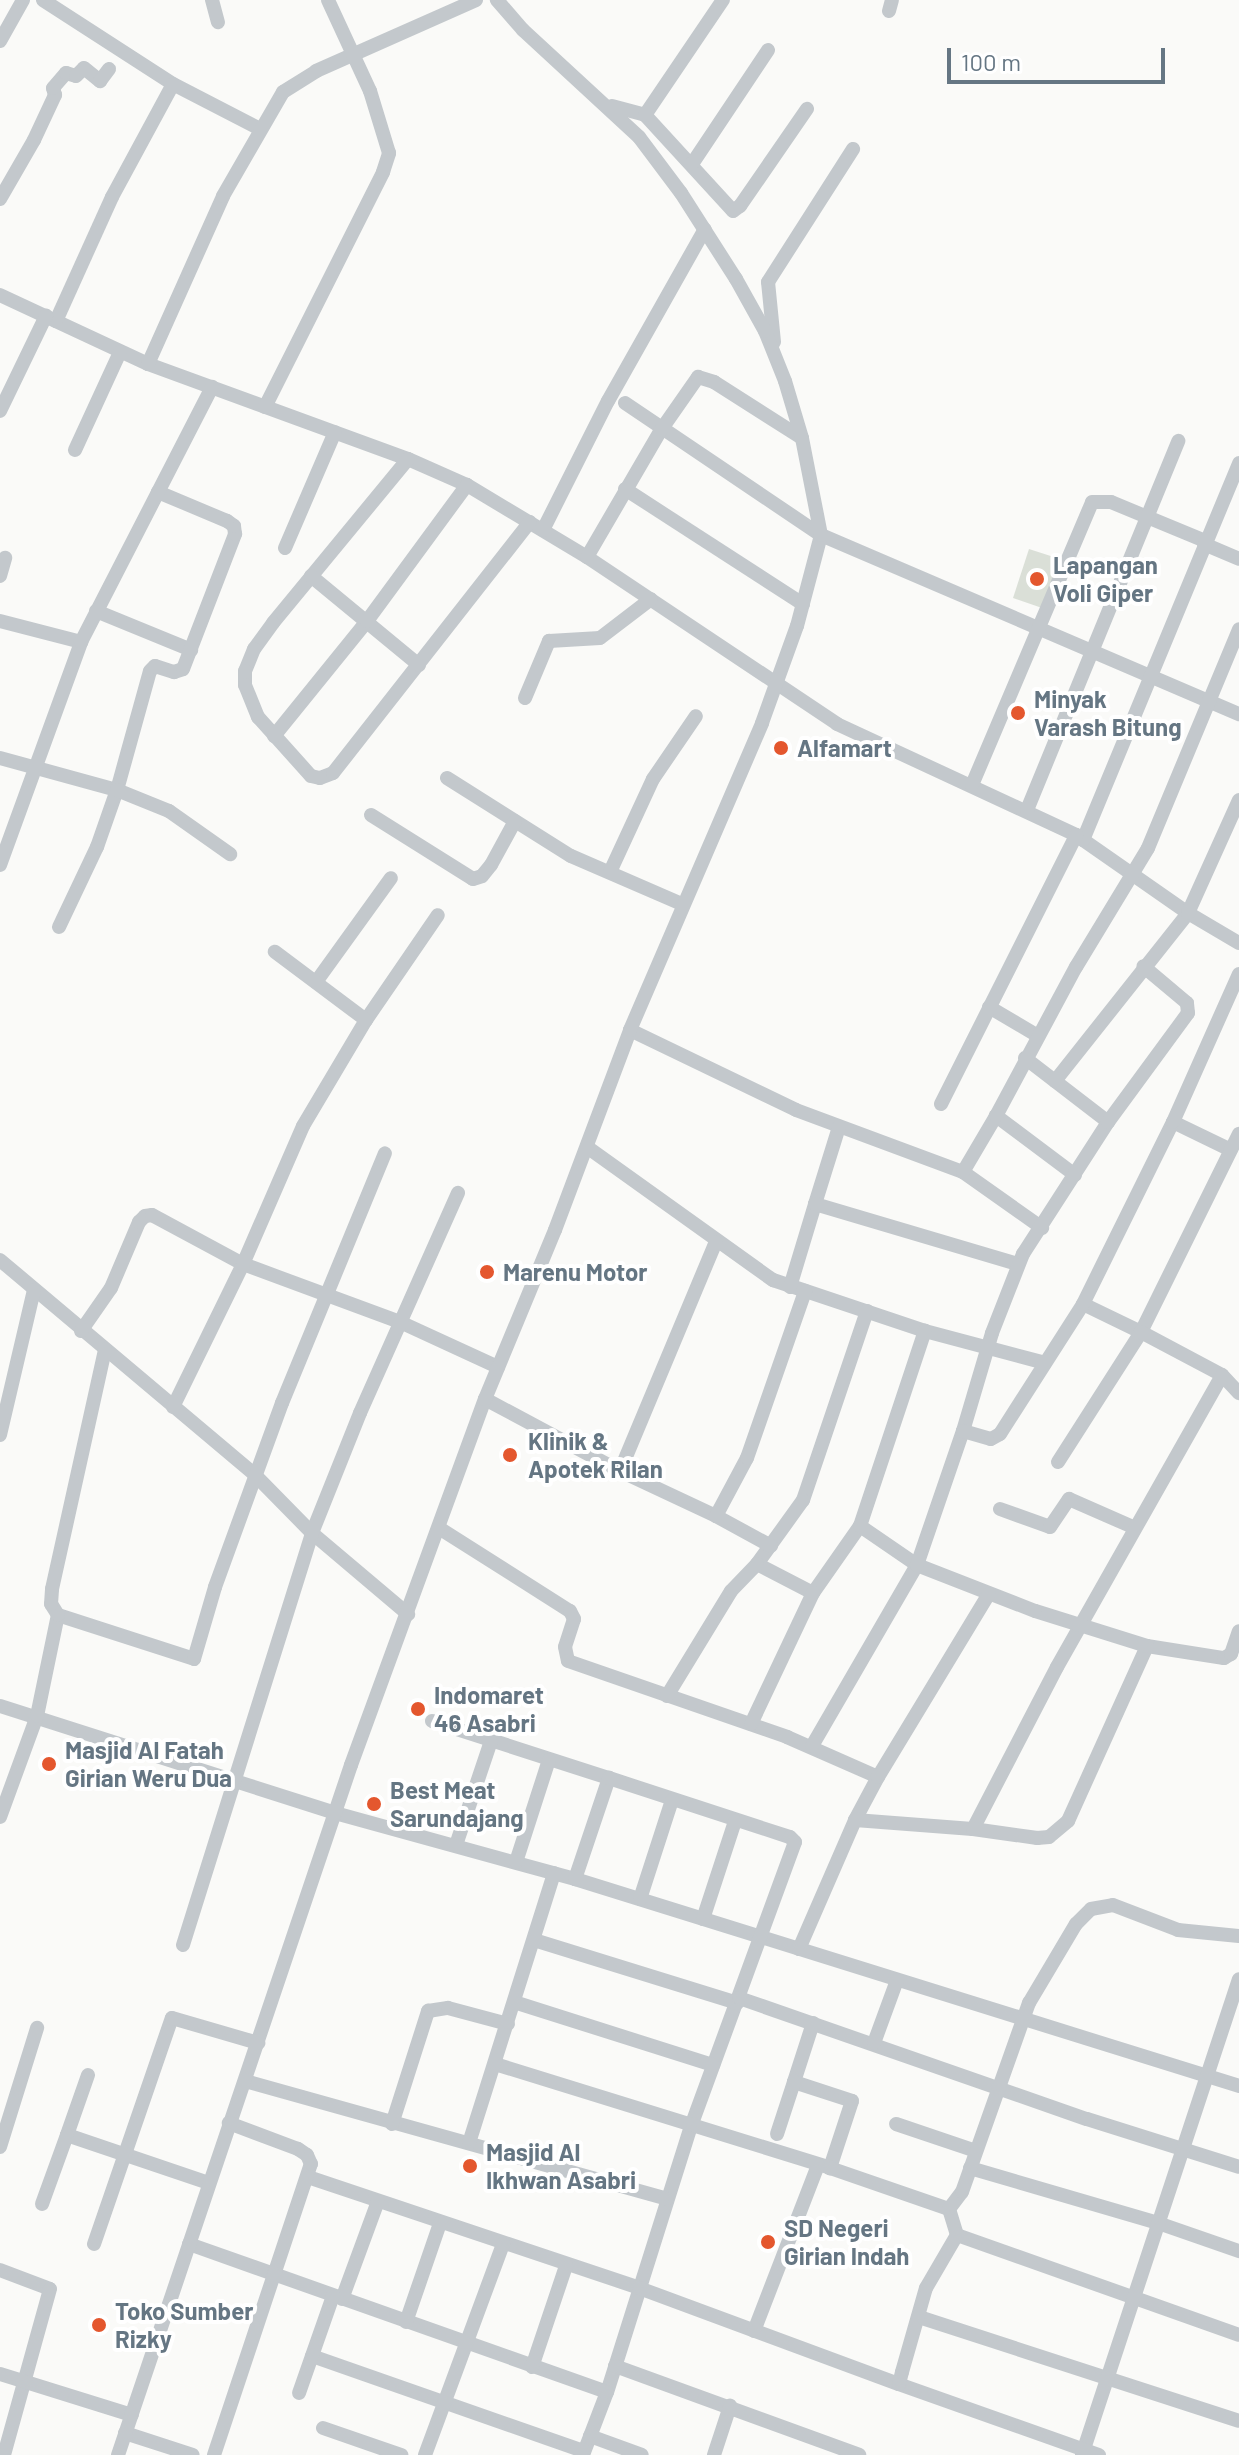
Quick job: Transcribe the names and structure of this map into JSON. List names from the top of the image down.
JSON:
{
  "places": [
    "Lapangan Voli Giper",
    "Minyak Varash Bitung",
    "Alfamart",
    "Marenu Motor",
    "Klinik & Apotek Rilan",
    "Indomaret 46 Asabri",
    "Masjid Al Fatah Girian Weru Dua",
    "Best Meat Sarundajang",
    "Masjid Al Ikhwan Asabri",
    "SD Negeri Girian Indah",
    "Toko Sumber Rizky"
  ],
  "scale_bar": "100 m"
}
